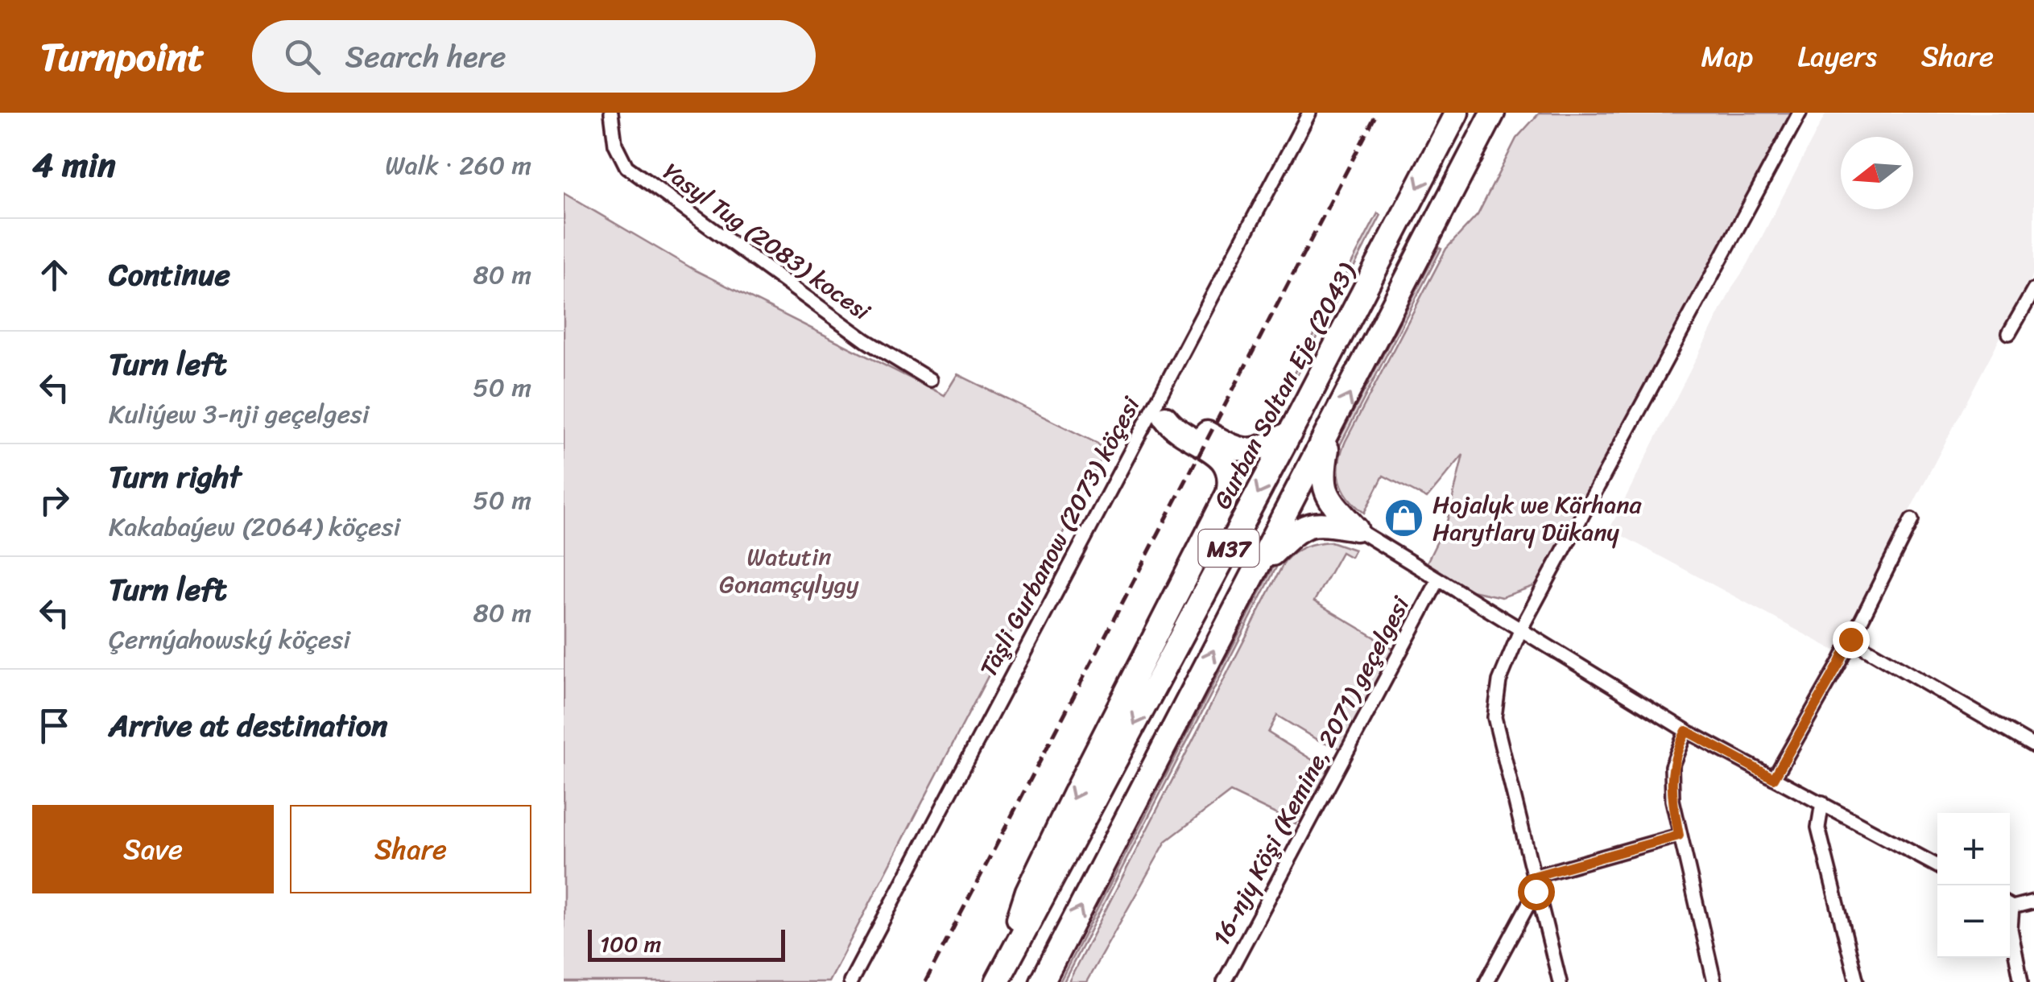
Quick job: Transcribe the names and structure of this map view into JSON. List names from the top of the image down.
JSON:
{
  "streets": {
    "highway": ["Gurban Soltan Eje (2043)", "M37"],
    "street": ["Yasyl Tug (2083) kocesi", "Täşli Gurbanow (2073) köçesi", "16-njy Köşi (Kemine, 2071) geçelgesi"]
  },
  "parks": ["Watutin Gonamçylygy"],
  "places": {
    "shop": ["Hojalyk we Kärhana Harytlary Dükany"]
  },
  "scale_bar": "100 m",
  "north": "left",
  "page": {
    "header": "Turnpoint",
    "search": "Search here",
    "nav": ["Map", "Layers", "Share"],
    "heading": ["4 min", "Walk · 260 m"],
    "list": [
      ["Continue", "80 m"],
      ["Turn left", "Kuliýew 3-nji geçelgesi", "50 m"],
      ["Turn right", "Kakabaýew (2064) köçesi", "50 m"],
      ["Turn left", "Çernýahowský köçesi", "80 m"],
      "Arrive at destination"
    ],
    "buttons": ["Save", "Share"],
    "map_buttons": ["+", "−"],
    "scale": "100 m"
  }
}
